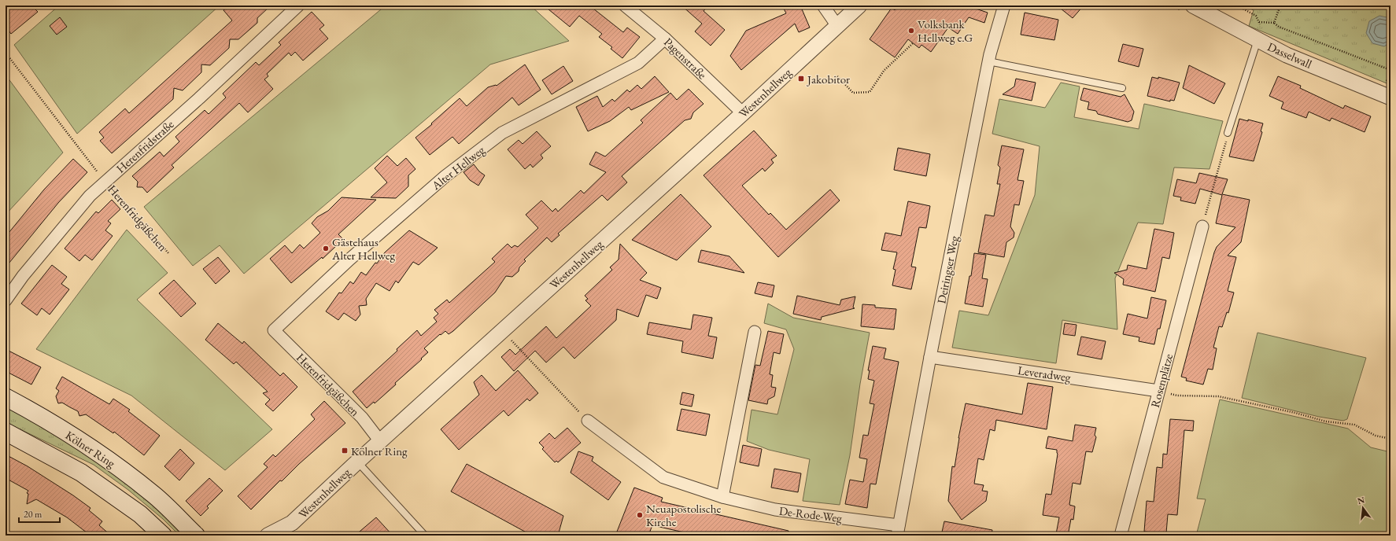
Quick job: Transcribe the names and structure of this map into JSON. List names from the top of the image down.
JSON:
{
  "streets": {
    "main road": ["Kölner Ring"],
    "street": [
      "Dasselwall",
      "Pagenstraße",
      "Westenhellweg",
      "Herenfridstraße",
      "Alter Hellweg",
      "Herenfridgäßchen",
      "Deiringser Weg",
      "Leveradweg",
      "Rosenplätze",
      "De-Rode-Weg"
    ]
  },
  "crossings": [
    ["Pagenstraße", "Westenhellweg"],
    ["Pagenstraße", "Alter Hellweg"],
    ["Westenhellweg", "Herenfridgäßchen"],
    ["Herenfridstraße", "Herenfridgäßchen"],
    ["Alter Hellweg", "Herenfridgäßchen"],
    ["Deiringser Weg", "Leveradweg"],
    ["Deiringser Weg", "De-Rode-Weg"],
    ["Leveradweg", "Rosenplätze"]
  ],
  "places": {
    "other": ["Volksbank Hellweg e.G", "Gästehaus Alter Hellweg", "Neuapostolische Kirche"],
    "transit": ["Jakobitor", "Kölner Ring"]
  },
  "scale_bar": "20 m",
  "north": "top"
}
